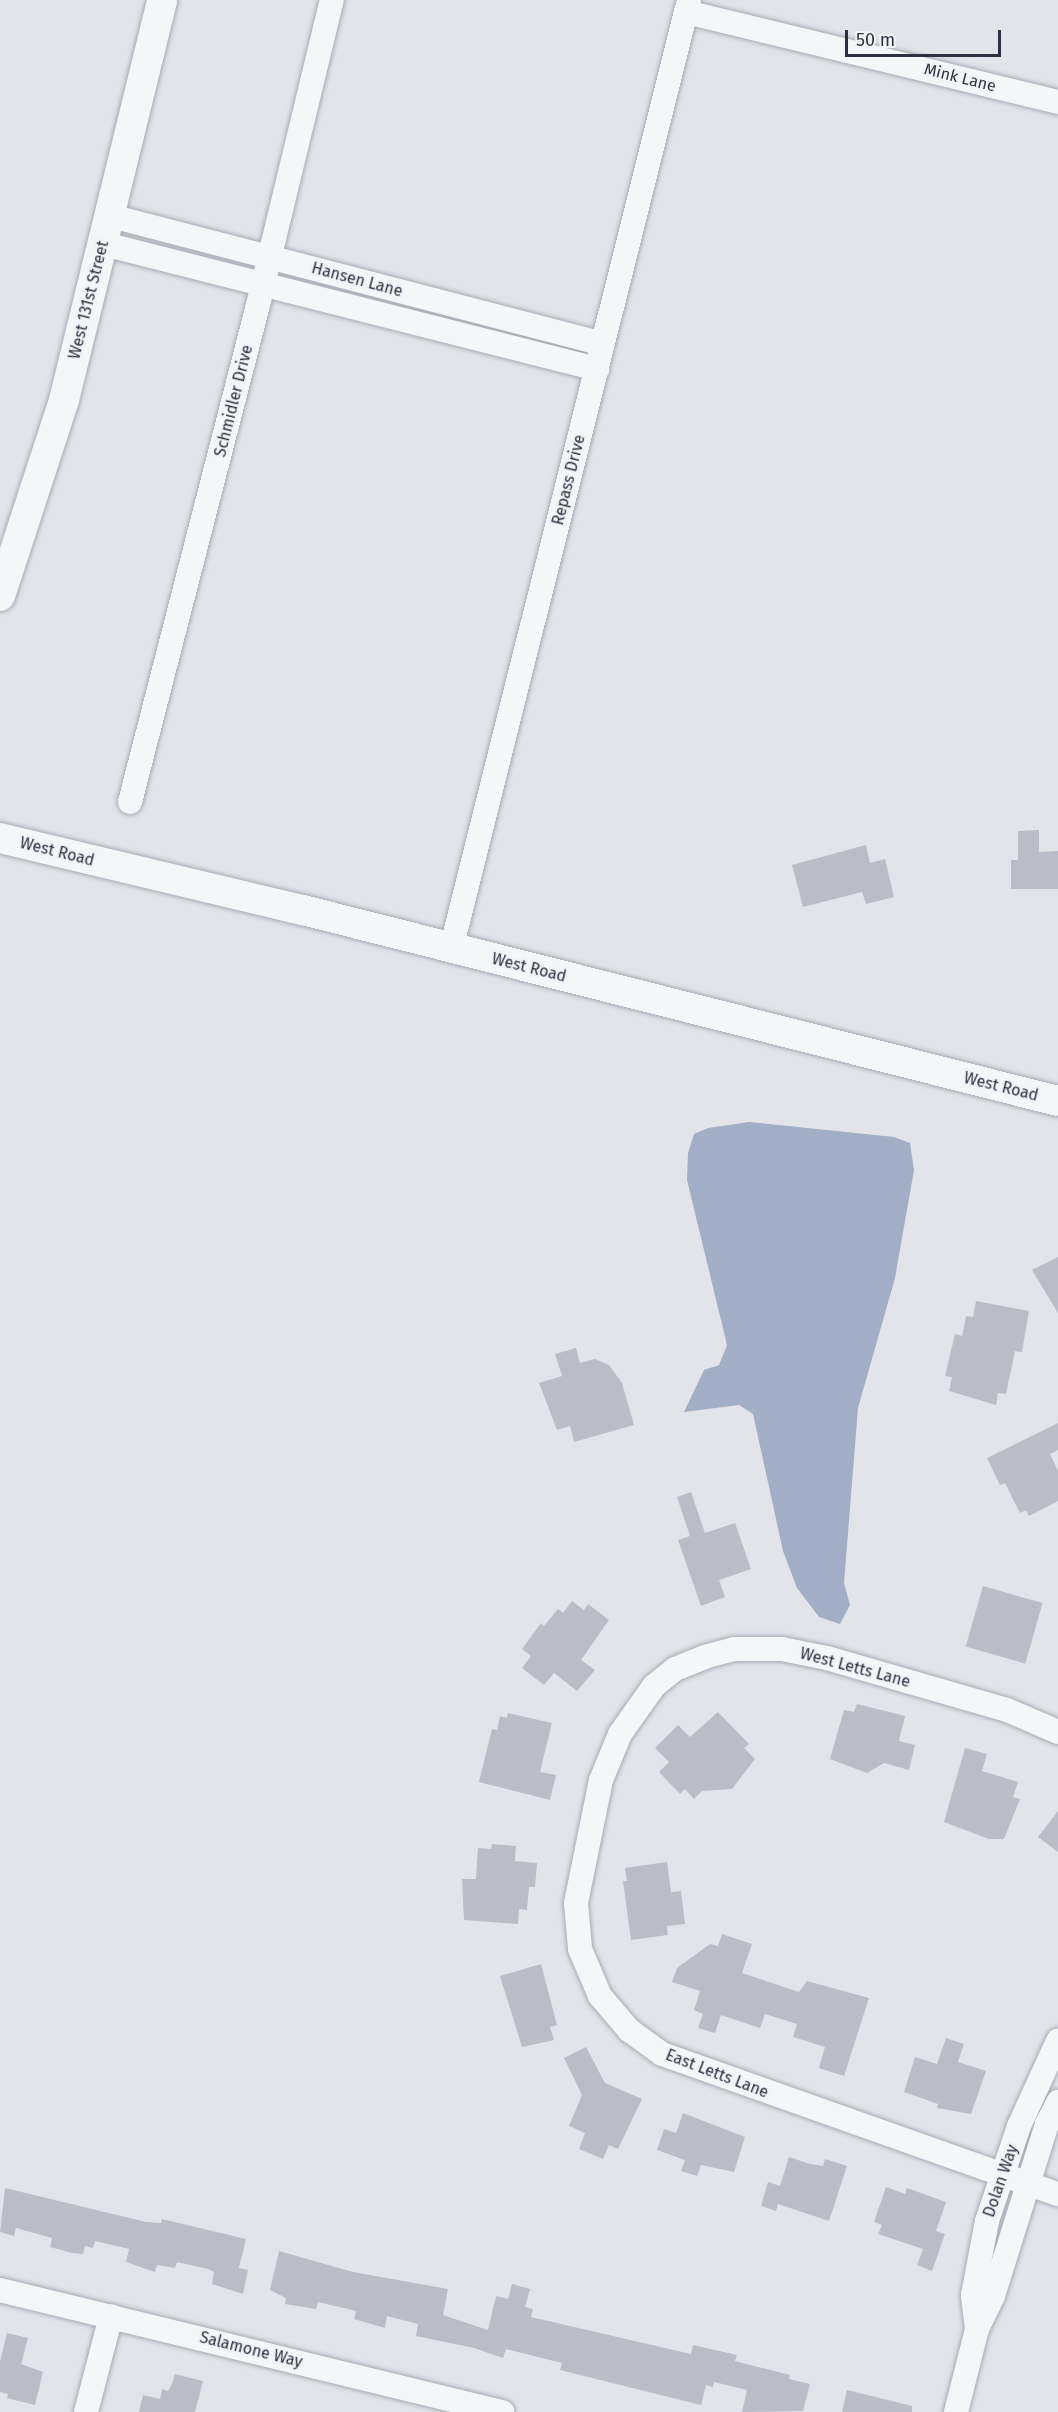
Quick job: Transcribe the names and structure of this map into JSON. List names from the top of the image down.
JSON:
{
  "streets": {
    "street": [
      "Mink Lane",
      "Hansen Lane",
      "West 131st Street",
      "Schmidler Drive",
      "Repass Drive",
      "West Road",
      "West Letts Lane",
      "East Letts Lane",
      "Dolan Way",
      "Salamone Way"
    ]
  },
  "crossings": [
    ["Mink Lane", "Repass Drive"],
    ["Hansen Lane", "West 131st Street"],
    ["Hansen Lane", "Schmidler Drive"],
    ["Hansen Lane", "Repass Drive"],
    ["Repass Drive", "West Road"],
    ["West Letts Lane", "East Letts Lane"],
    ["East Letts Lane", "Dolan Way"]
  ],
  "scale_bar": "50 m"
}
